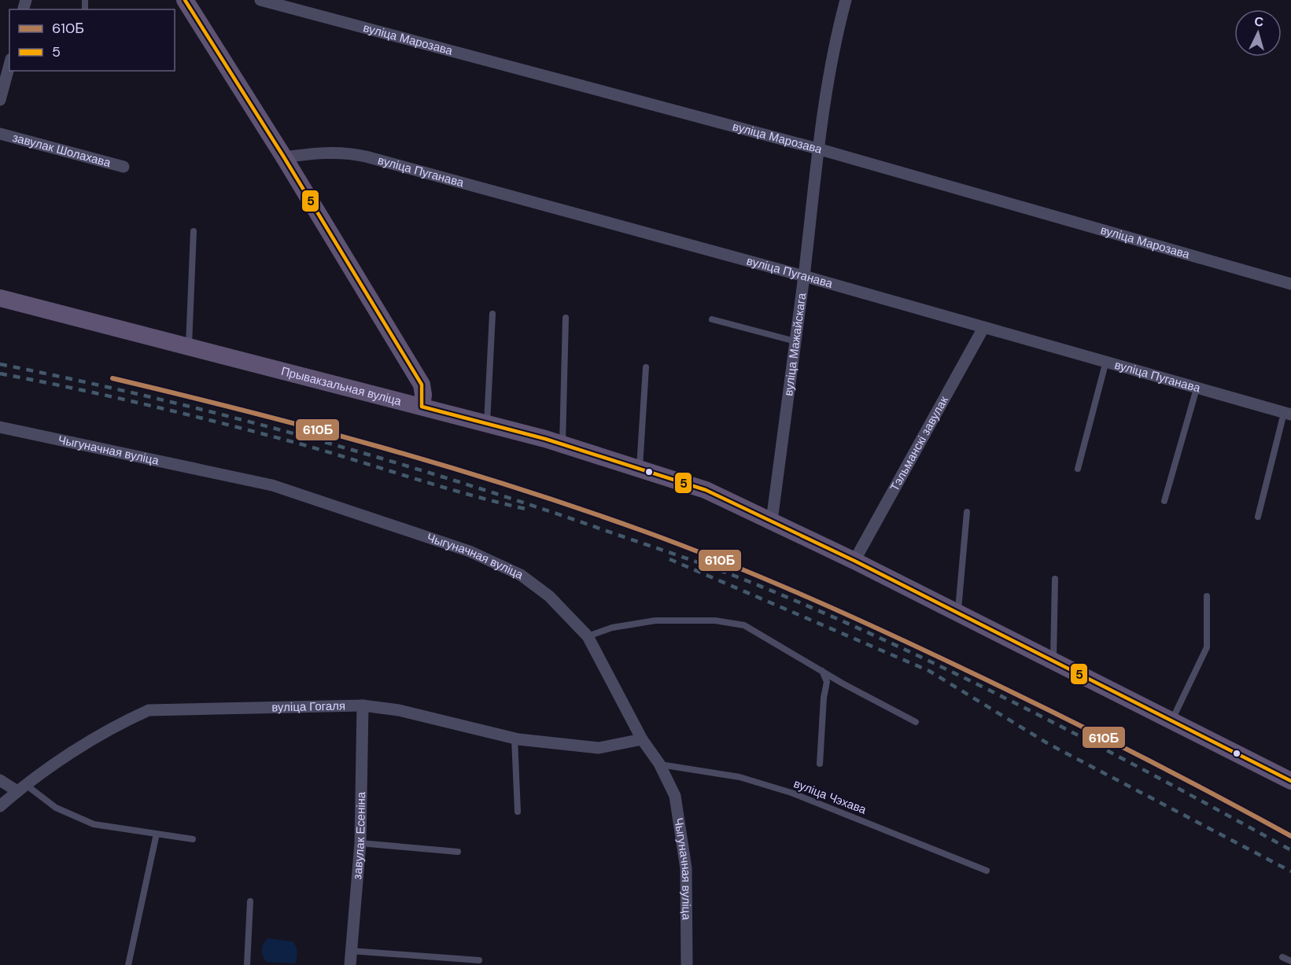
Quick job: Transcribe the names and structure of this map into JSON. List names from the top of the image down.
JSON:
{
  "streets": {
    "main road": ["Прывакзальная вуліца"],
    "street": [
      "вуліца Марозава",
      "завулак Шолахава",
      "вуліца Пуганава",
      "вуліца Мажайскага",
      "Тэльманскі завулак",
      "Чыгуначная вуліца",
      "вуліца Гогаля",
      "завулак Есеніна"
    ],
    "lane": ["вуліца Чэхава"]
  },
  "crossings": [
    ["вуліца Марозава", "вуліца Мажайскага"],
    ["вуліца Пуганава", "вуліца Мажайскага"],
    ["вуліца Пуганава", "Тэльманскі завулак"],
    ["вуліца Мажайскага", "Прывакзальная вуліца"],
    ["Прывакзальная вуліца", "Тэльманскі завулак"],
    ["Чыгуначная вуліца", "вуліца Гогаля"],
    ["Чыгуначная вуліца", "вуліца Чэхава"],
    ["вуліца Гогаля", "завулак Есеніна"]
  ],
  "lines": ["transit line 5", "transit line 610Б"],
  "legend": ["610Б", "5"],
  "north": "top"
}
